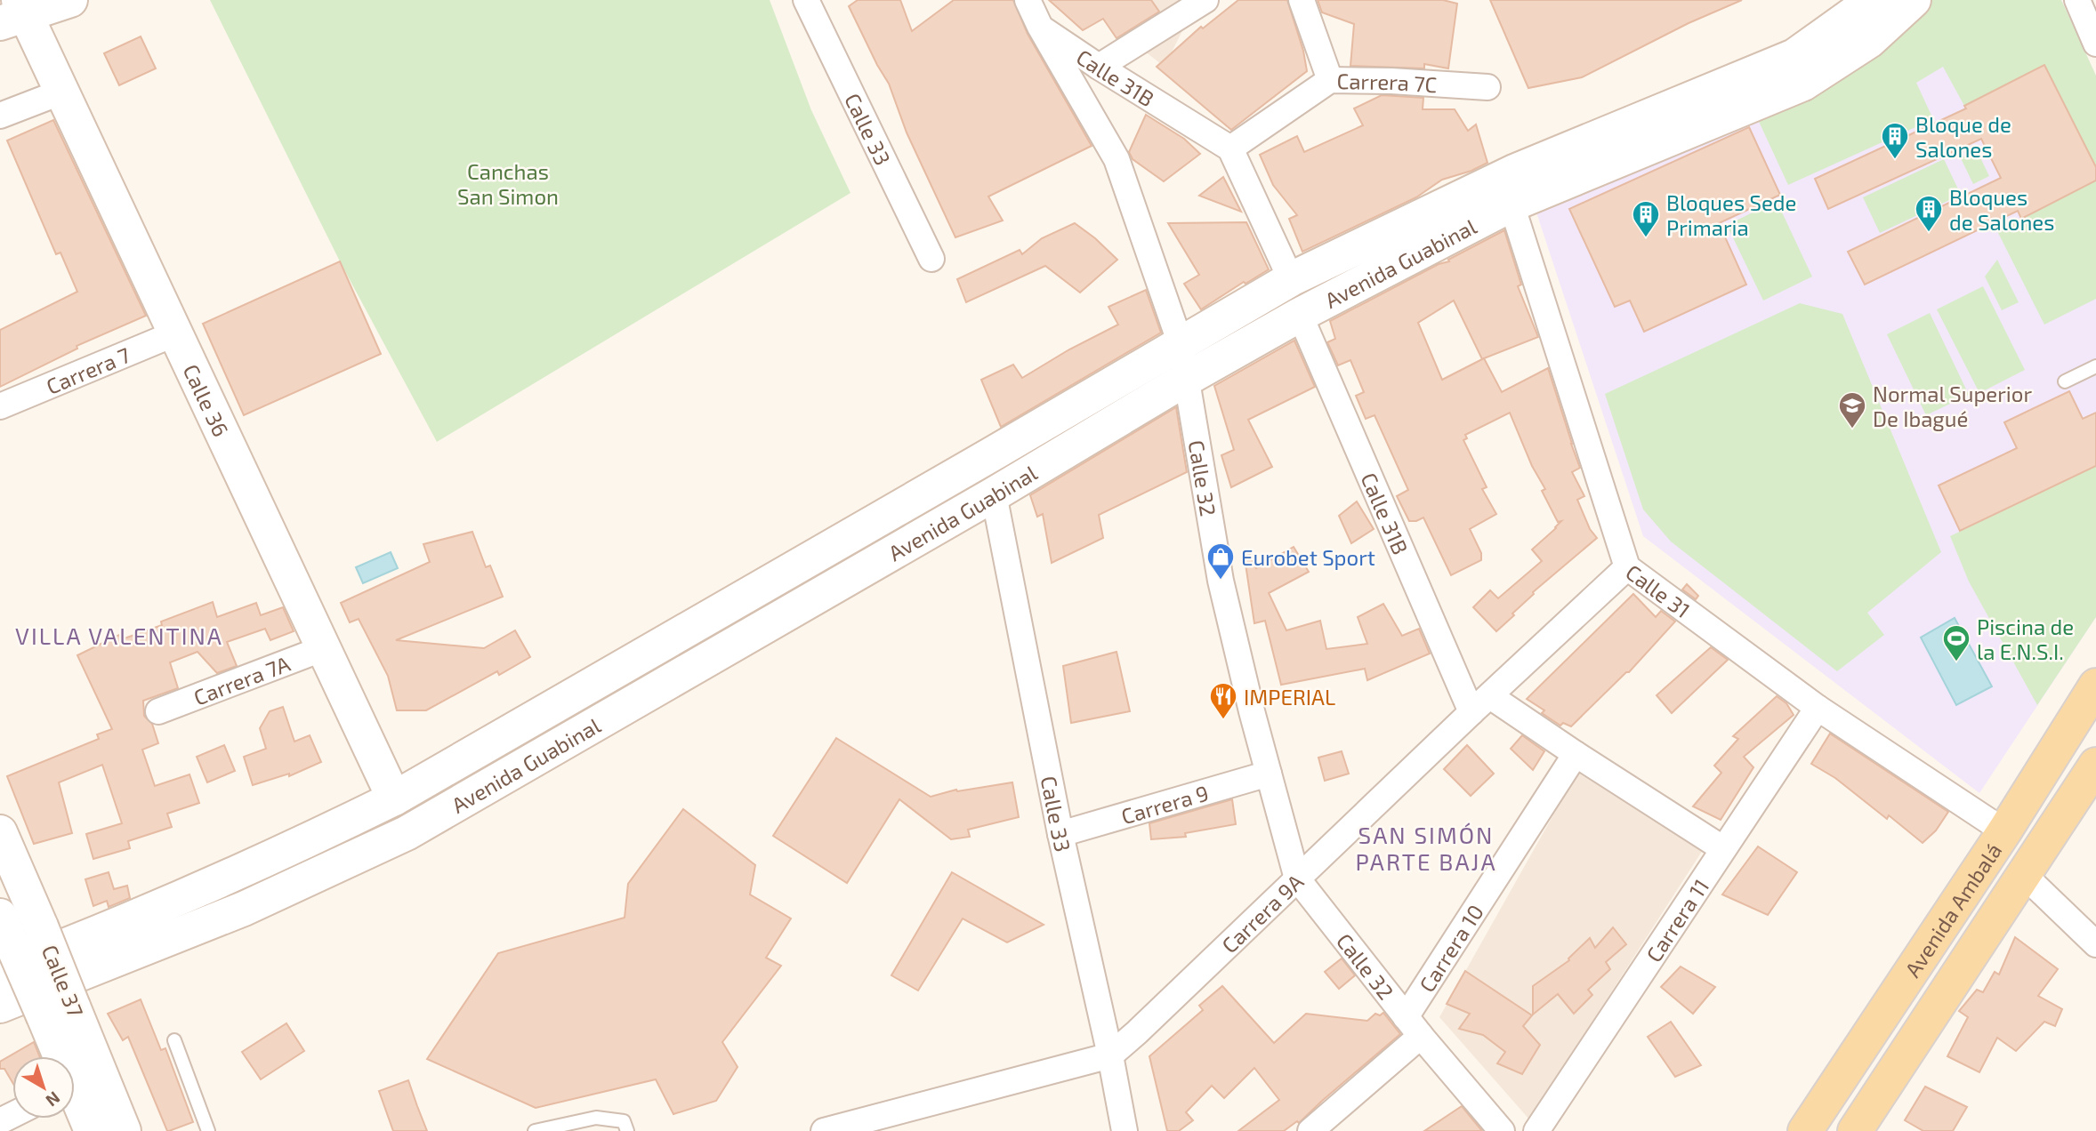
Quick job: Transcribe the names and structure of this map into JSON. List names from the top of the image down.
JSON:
{
  "streets": {
    "main road": [
      "Avenida Guabinal",
      "Calle 36",
      "Avenida Ambalá",
      "Calle 37"
    ],
    "street": [
      "Calle 31B",
      "Carrera 7C",
      "Calle 33",
      "Carrera 7",
      "Calle 32",
      "Calle 31",
      "Carrera 7A",
      "Carrera 9",
      "Carrera 9A",
      "Carrera 11",
      "Carrera 10"
    ]
  },
  "crossings": [
    ["Calle 31B", "Carrera 7C"],
    ["Calle 31B", "Avenida Guabinal"],
    ["Calle 31B", "Calle 32"],
    ["Calle 31B", "Carrera 9A"],
    ["Calle 33", "Avenida Guabinal"],
    ["Calle 33", "Carrera 9"],
    ["Calle 33", "Carrera 9A"],
    ["Avenida Guabinal", "Calle 36"],
    ["Avenida Guabinal", "Calle 32"],
    ["Avenida Guabinal", "Calle 31"],
    ["Avenida Guabinal", "Calle 37"],
    ["Carrera 7", "Calle 36"],
    ["Calle 36", "Carrera 7A"],
    ["Calle 32", "Carrera 9"],
    ["Calle 32", "Carrera 9A"],
    ["Calle 32", "Carrera 10"],
    ["Calle 31", "Avenida Ambalá"],
    ["Calle 31", "Carrera 9A"],
    ["Calle 31", "Carrera 11"]
  ],
  "districts": ["VILLA VALENTINA", "SAN SIMÓN PARTE BAJA"],
  "parks": ["Canchas San Simon"],
  "places": {
    "building": ["Bloque de Salones", "Bloques de Salones", "Bloques Sede Primaria"],
    "school or university": ["Normal Superior De Ibagué"],
    "shop": ["Eurobet Sport"],
    "sports": ["Piscina de la E.N.S.I."],
    "restaurant": ["IMPERIAL"]
  },
  "north": "bottom right"
}
